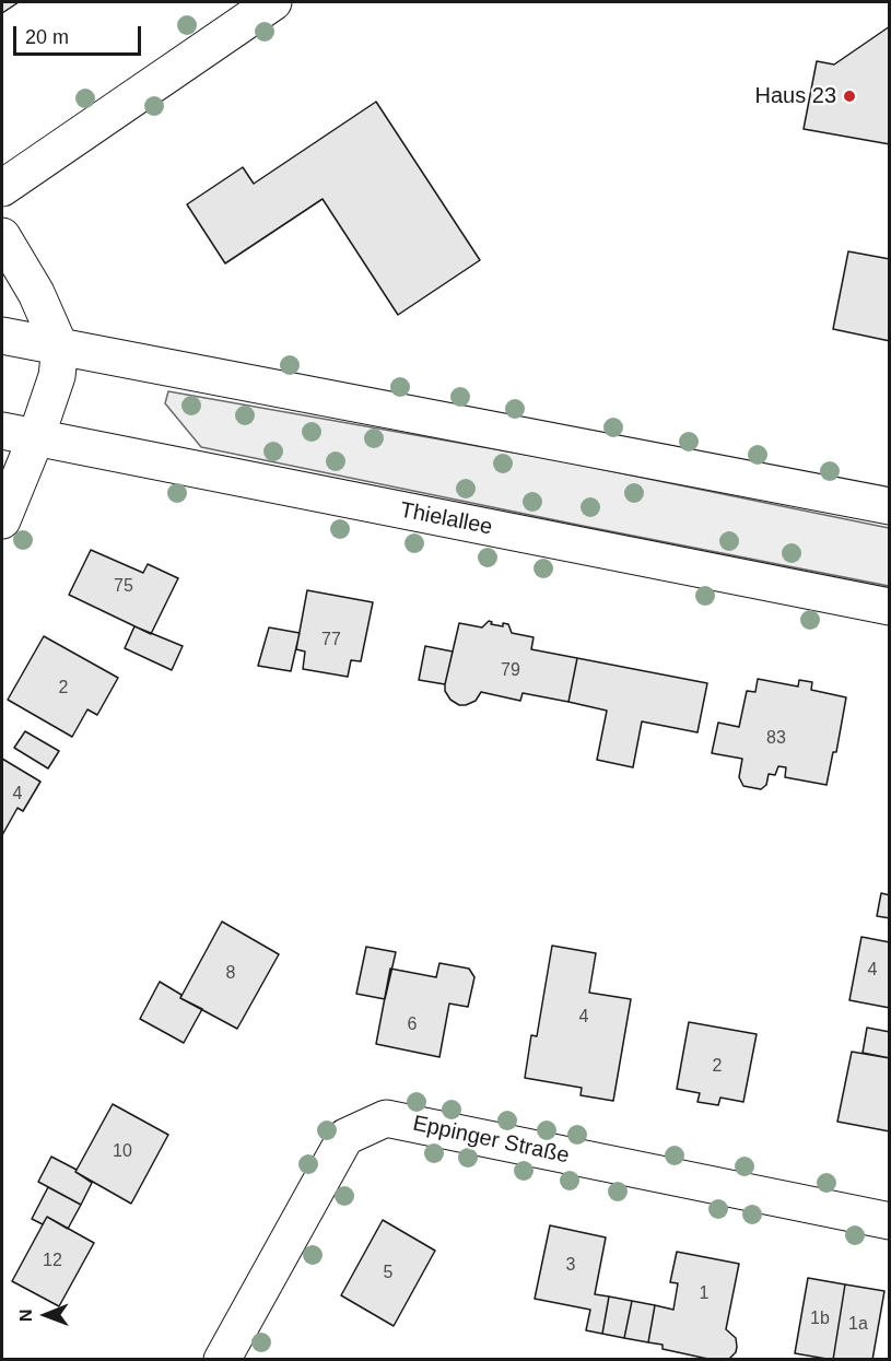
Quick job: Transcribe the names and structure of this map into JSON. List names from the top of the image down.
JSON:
{
  "streets": {
    "main road": ["Thielallee", "Eppinger Straße"]
  },
  "places": ["Haus 23"],
  "house_numbers": [
    "75",
    "77",
    "79",
    "2",
    "83",
    "4",
    "4",
    "8",
    "4",
    "6",
    "2",
    "10",
    "12",
    "3",
    "5",
    "1",
    "1b",
    "1a"
  ],
  "scale_bar": "20 m",
  "north": "left"
}
